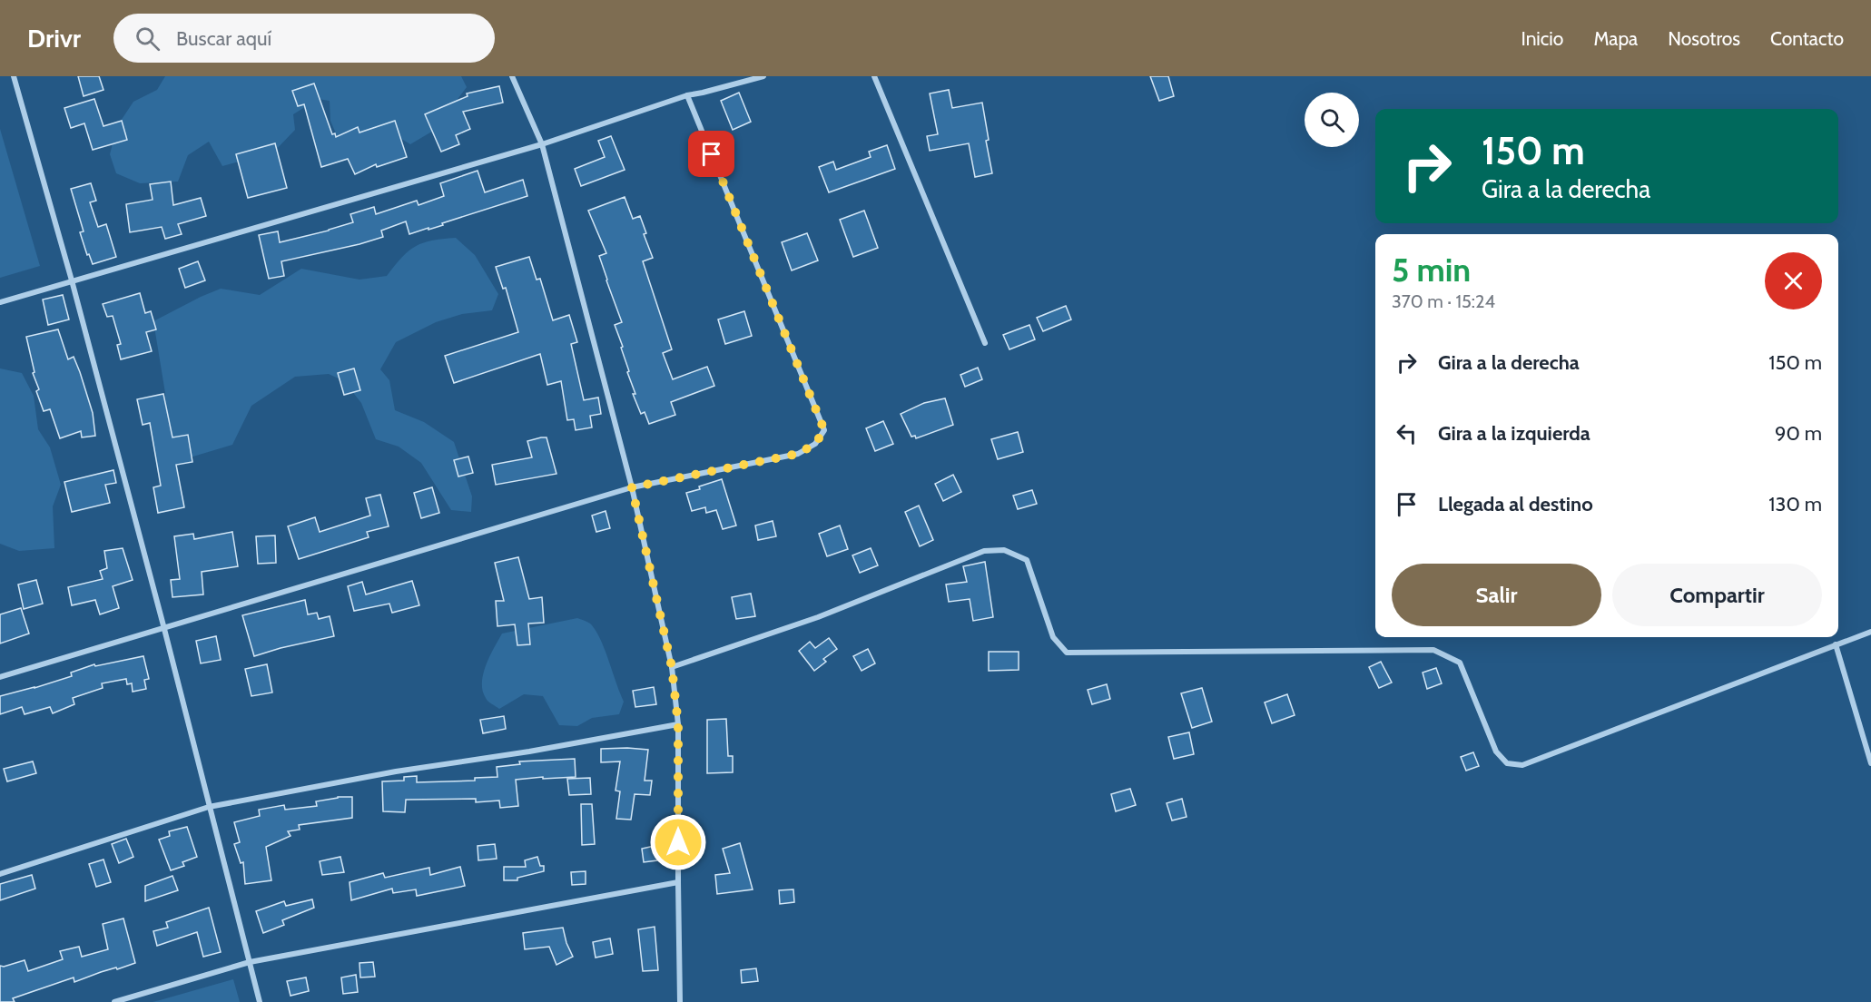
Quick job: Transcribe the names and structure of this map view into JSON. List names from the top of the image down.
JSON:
{
  "page": {
    "header": "Drivr",
    "search": "Buscar aquí",
    "nav": [
      "Inicio",
      "Mapa",
      "Nosotros",
      "Contacto"
    ],
    "turn": ["150 m", "Gira a la derecha"],
    "heading": ["5 min", "370 m · 15:24"],
    "list": [
      {
        "name": "Gira a la derecha",
        "value": "150 m"
      },
      {
        "name": "Gira a la izquierda",
        "value": "90 m"
      },
      {
        "name": "Llegada al destino",
        "value": "130 m"
      }
    ],
    "buttons": ["Salir", "Compartir"]
  }
}
